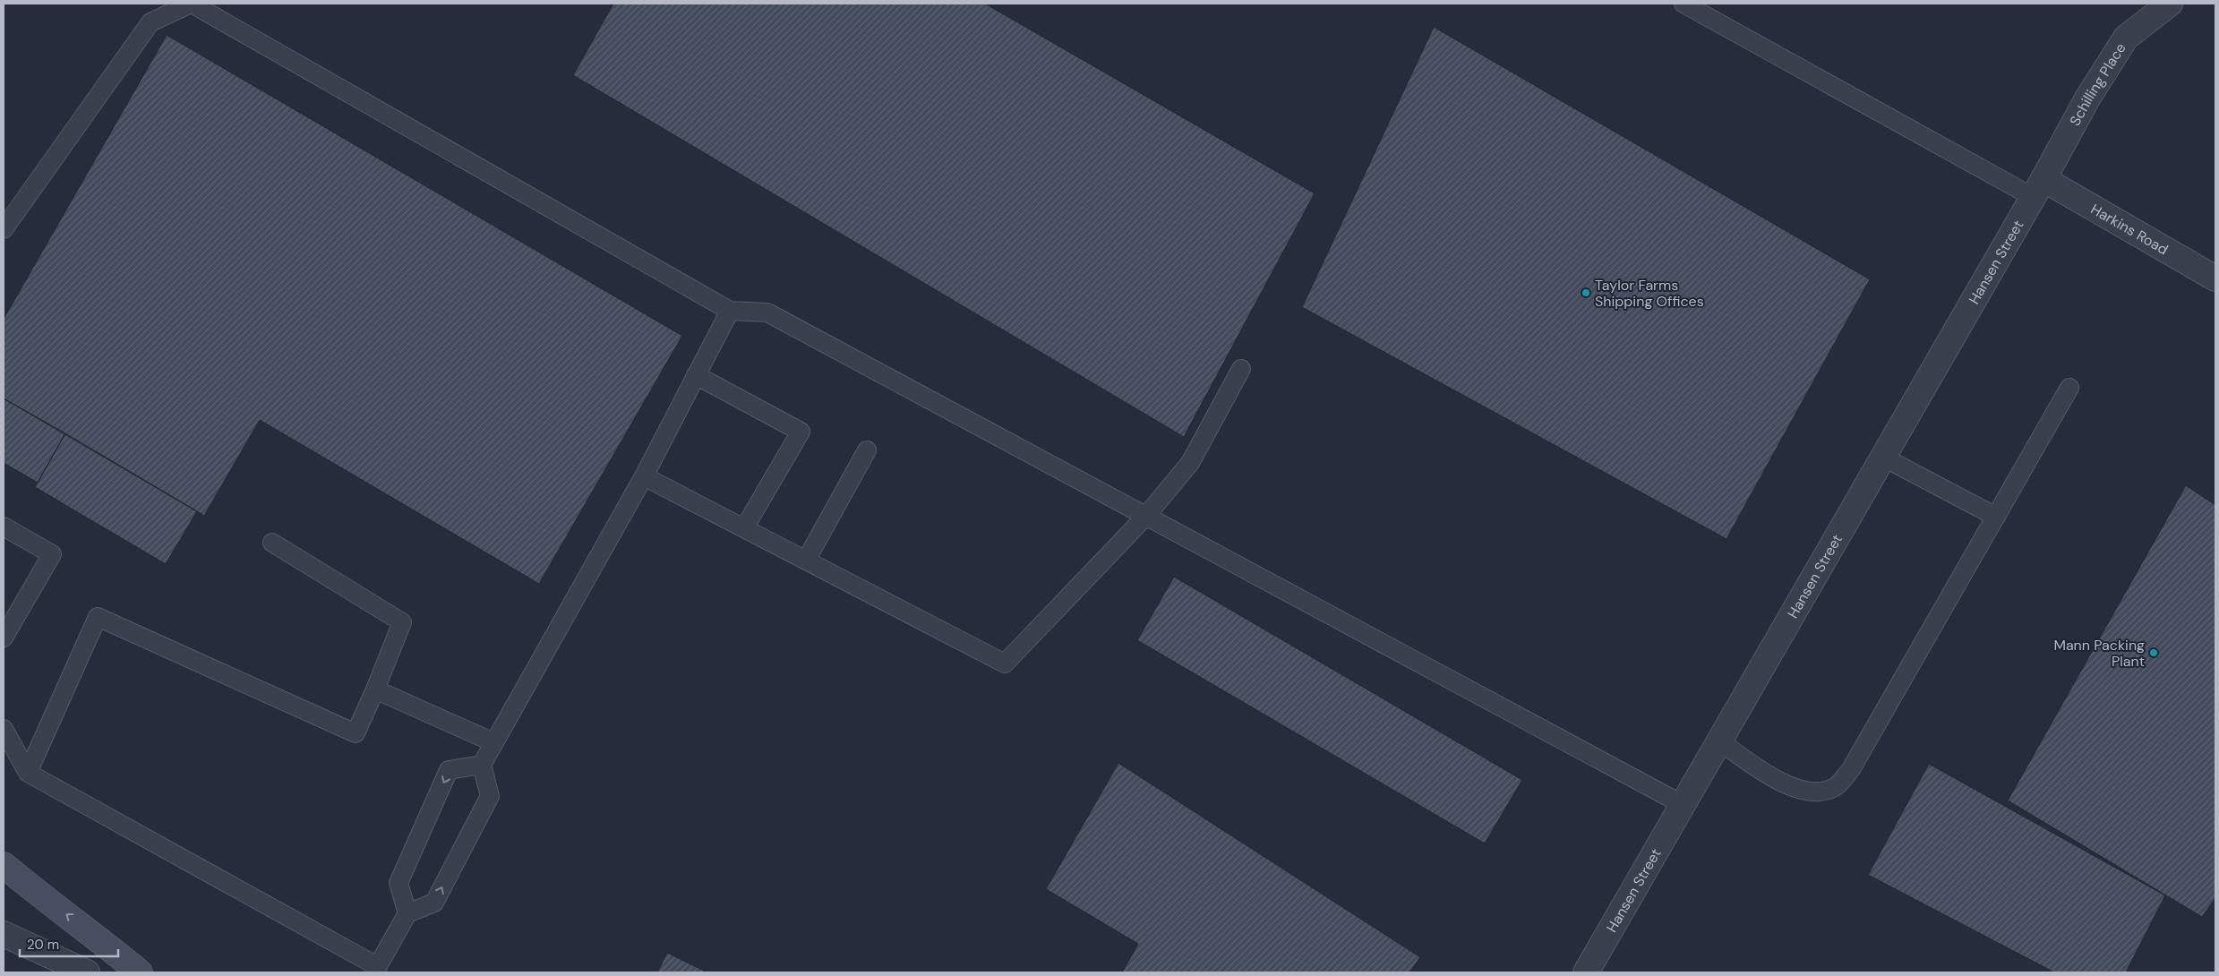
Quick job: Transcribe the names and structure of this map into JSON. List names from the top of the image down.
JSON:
{
  "streets": {
    "street": ["Schilling Place", "Harkins Road", "Hansen Street"]
  },
  "crossings": [
    ["Schilling Place", "Harkins Road"],
    ["Schilling Place", "Hansen Street"],
    ["Harkins Road", "Hansen Street"]
  ],
  "places": ["Taylor Farms Shipping Offices", "Mann Packing Plant"],
  "scale_bar": "20 m"
}
